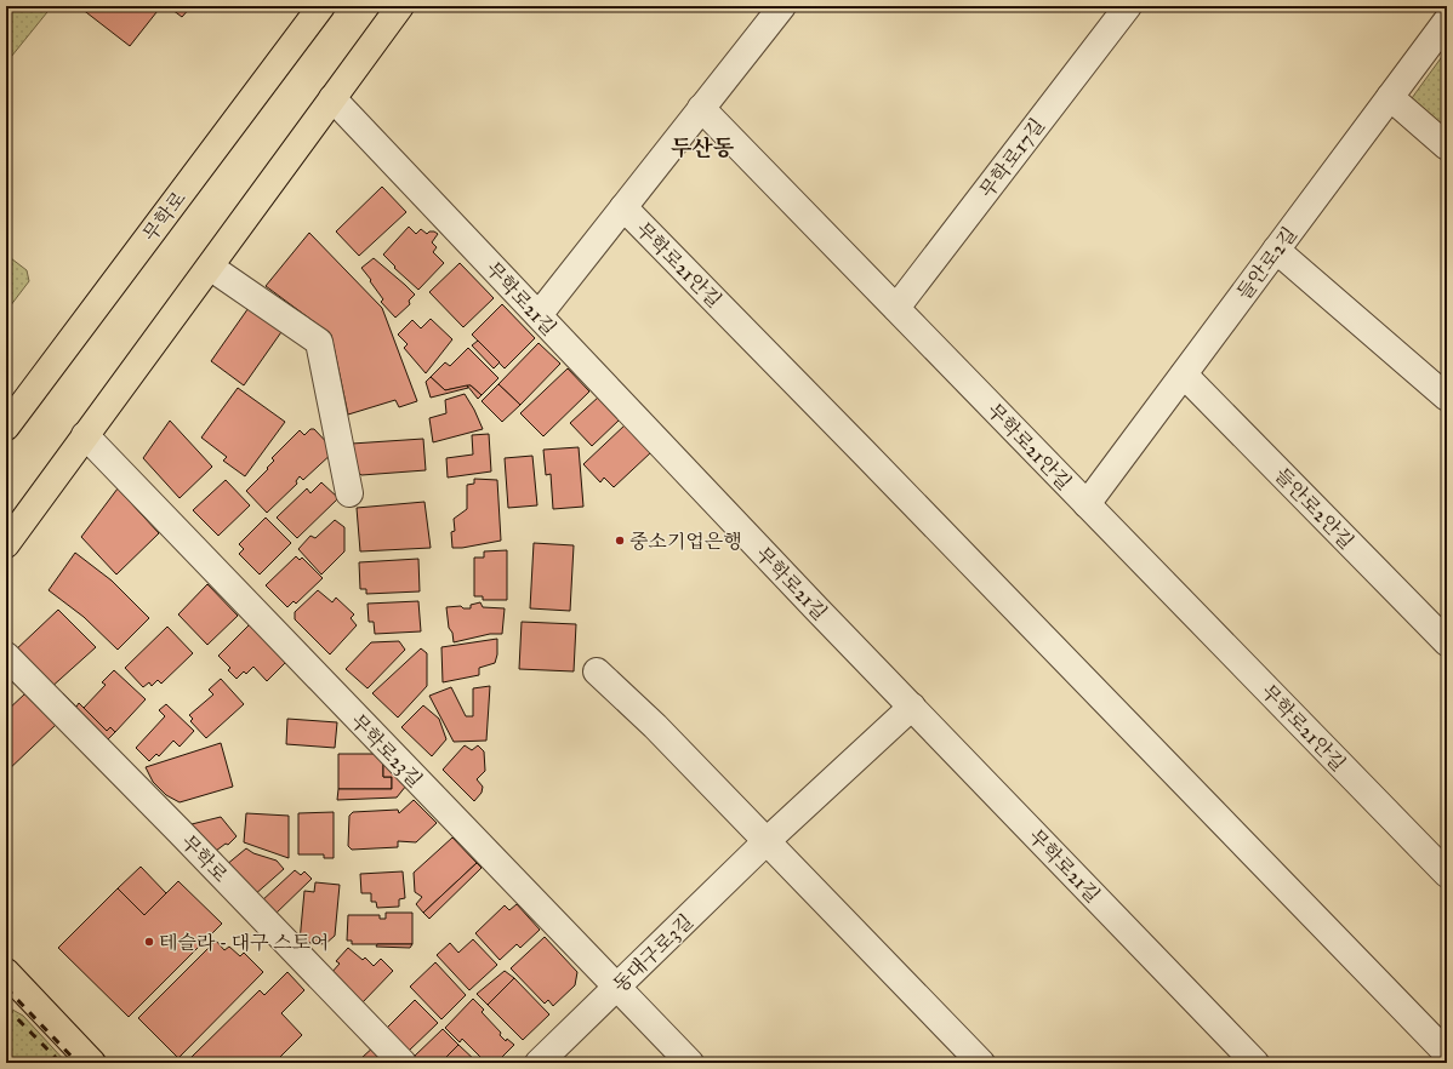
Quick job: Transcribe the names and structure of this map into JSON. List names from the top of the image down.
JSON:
{
  "streets": {
    "main road": ["무학로"],
    "street": [
      "무학로17길",
      "들안로2길",
      "무학로21안길",
      "무학로21길",
      "들안로2안길",
      "무학로23길",
      "동대구로3길"
    ]
  },
  "crossings": [
    ["무학로17길", "무학로21안길"],
    ["들안로2길", "무학로21안길"],
    ["들안로2길", "들안로2안길"],
    ["무학로21안길", "무학로21길"],
    ["무학로21길", "동대구로3길"],
    ["무학로23길", "동대구로3길"]
  ],
  "districts": ["두산동"],
  "places": ["중소기업은행", "테슬라 - 대구 스토어"]
}
